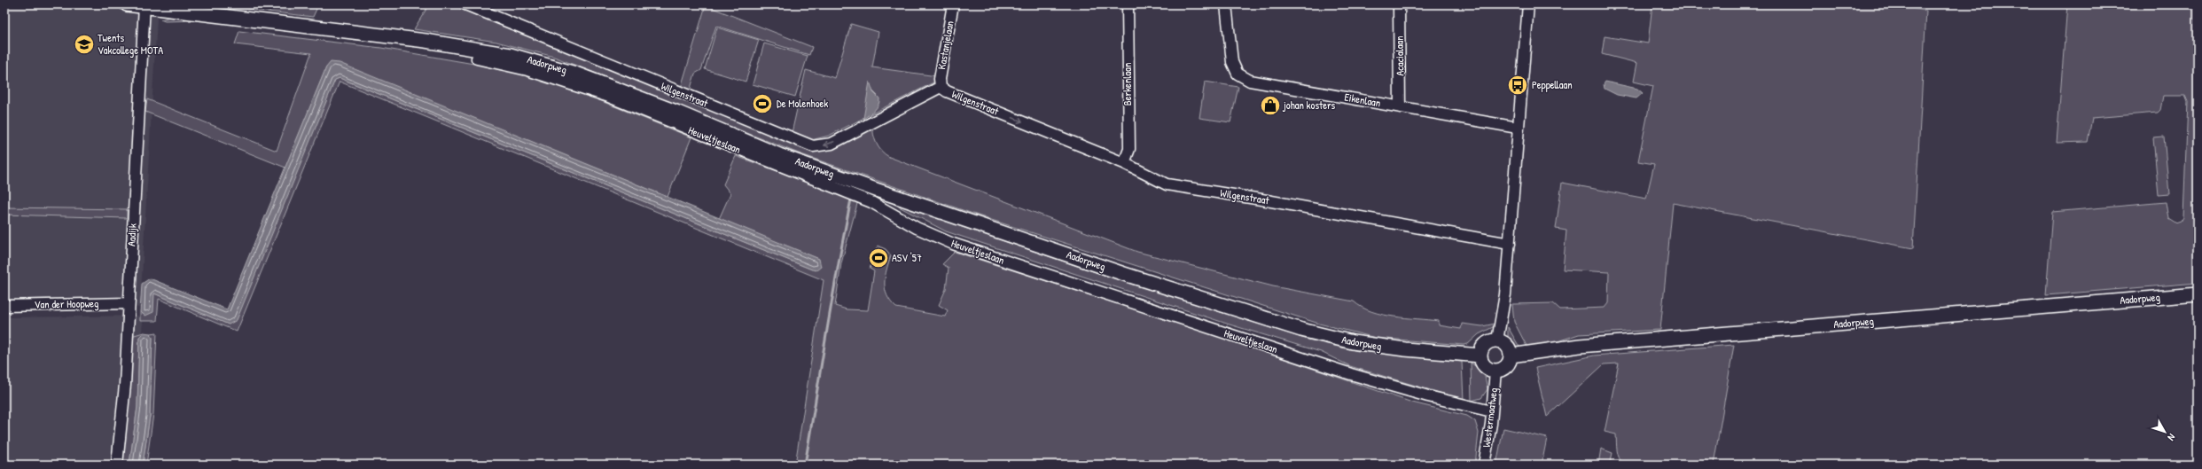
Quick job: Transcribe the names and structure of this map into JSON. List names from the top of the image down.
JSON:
{
  "streets": {
    "main road": ["Aadorpweg"],
    "street": [
      "Kastanjelaan",
      "Acacialaan",
      "Berkenlaan",
      "Wilgenstraat",
      "Eikenlaan",
      "Heuveltjeslaan",
      "Aadijk",
      "Van der Hoopweg",
      "Westermaatweg"
    ]
  },
  "crossings": [
    ["Kastanjelaan", "Wilgenstraat"],
    ["Acacialaan", "Eikenlaan"],
    ["Aadorpweg", "Aadijk"],
    ["Aadorpweg", "Westermaatweg"],
    ["Berkenlaan", "Wilgenstraat"],
    ["Heuveltjeslaan", "Westermaatweg"],
    ["Aadijk", "Van der Hoopweg"]
  ],
  "places": {
    "school or university": ["Twents Vakcollege MOTA"],
    "bus stop": ["Peppellaan"],
    "sports": ["De Molenhoek", "ASV '57"],
    "shop": ["johan kosters"]
  },
  "north": "bottom right"
}
